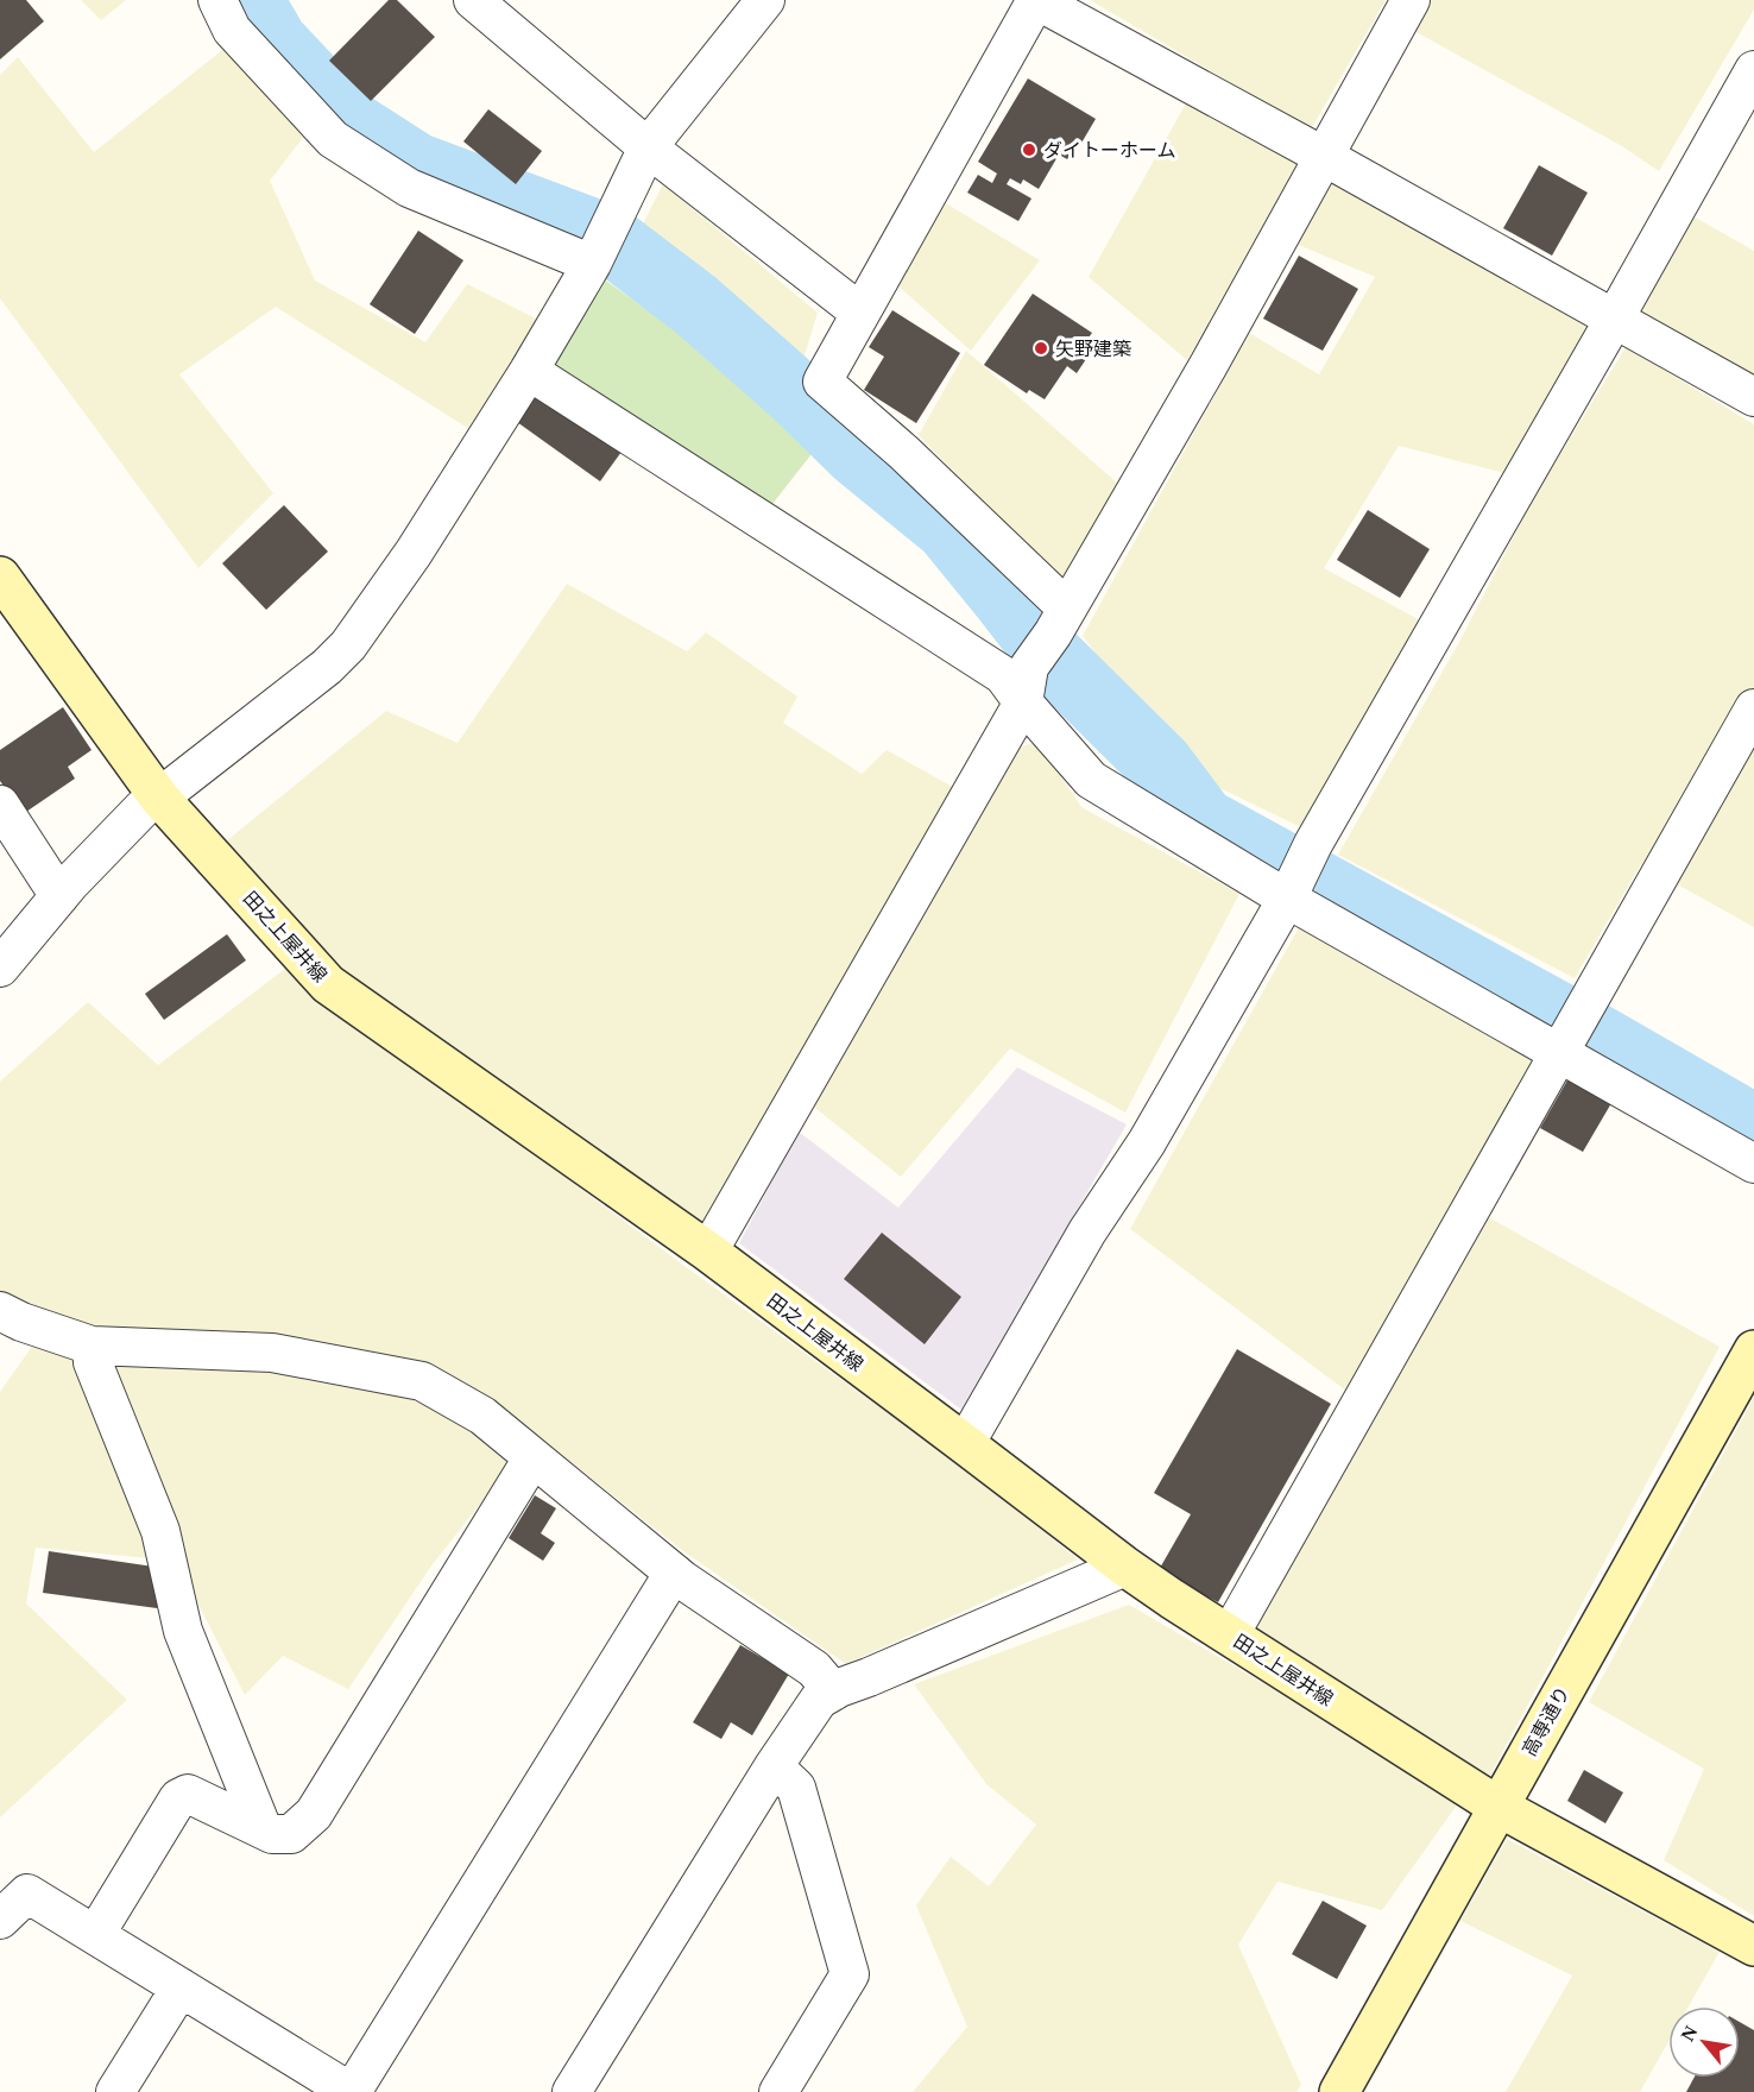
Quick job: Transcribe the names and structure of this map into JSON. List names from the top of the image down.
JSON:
{
  "streets": {
    "main road": ["田之上屋井線", "高専通り"]
  },
  "crossings": [
    ["田之上屋井線", "高専通り"]
  ],
  "places": ["ダイトーホーム", "矢野建築"],
  "north": "top left"
}
